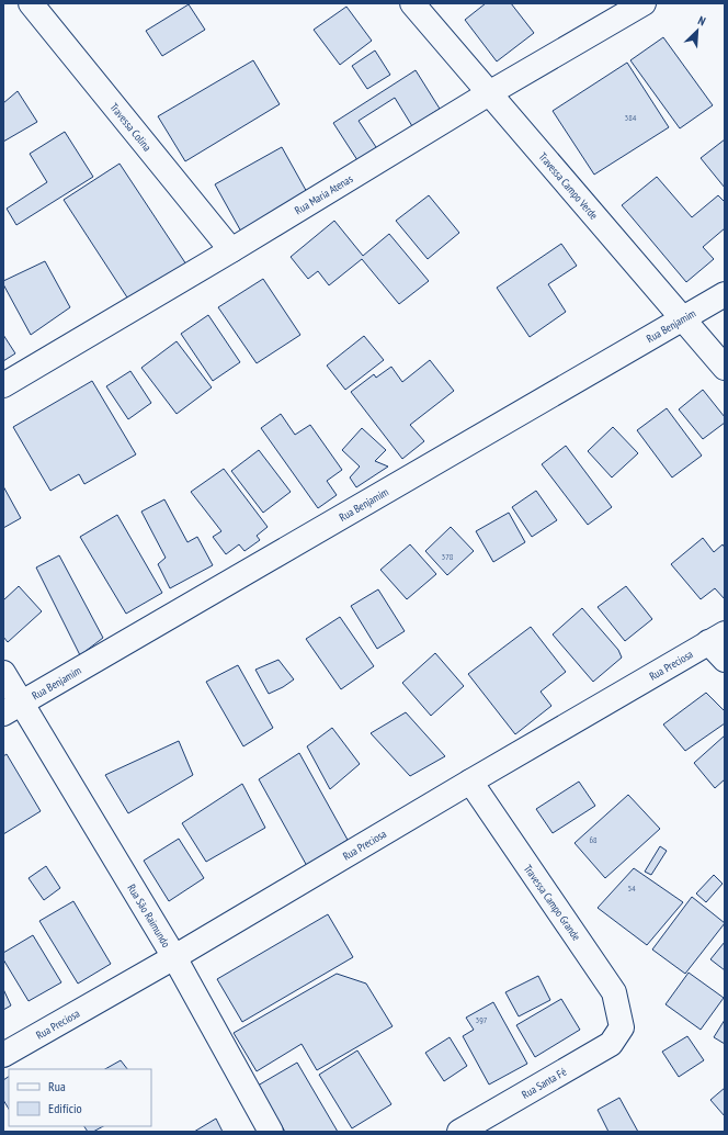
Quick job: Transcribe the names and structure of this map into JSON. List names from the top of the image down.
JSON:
{
  "streets": {
    "street": [
      "Travessa Colina",
      "Travessa Campo Verde",
      "Rua Maria Atenas",
      "Rua Benjamim",
      "Rua Preciosa",
      "Travessa Campo Grande",
      "Rua São Raimundo",
      "Rua Santa Fé"
    ]
  },
  "crossings": [
    ["Travessa Colina", "Rua Maria Atenas"],
    ["Travessa Campo Verde", "Rua Maria Atenas"],
    ["Travessa Campo Verde", "Rua Benjamim"],
    ["Rua Benjamim", "Rua São Raimundo"],
    ["Rua Preciosa", "Travessa Campo Grande"],
    ["Rua Preciosa", "Rua São Raimundo"],
    ["Travessa Campo Grande", "Rua Santa Fé"]
  ],
  "house_numbers": [
    "384",
    "378",
    "68",
    "54",
    "397"
  ],
  "legend": ["Rua", "Edifício"],
  "north": "top right"
}
